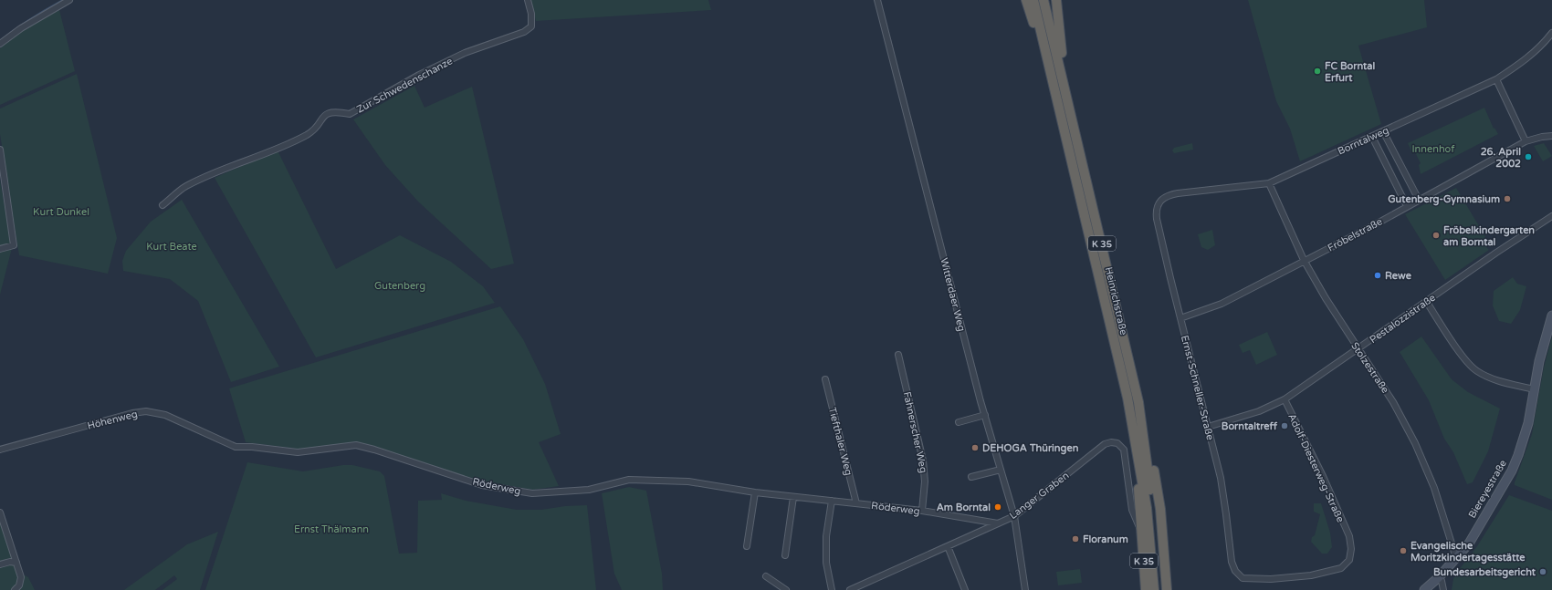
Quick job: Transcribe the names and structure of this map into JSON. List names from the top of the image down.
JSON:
{
  "streets": {
    "highway": ["K 35", "Heinrichstraße"],
    "main road": ["Biereyestraße"],
    "street": [
      "Zur Schwedenschanze",
      "Borntalweg",
      "Fröbelstraße",
      "Witterdaer Weg",
      "Pestalozzistraße",
      "Stolzestraße",
      "Ernst-Schneller-Straße",
      "Höhenweg",
      "Fahnerscher Weg",
      "Tiefthaler Weg",
      "Adolf-Diesterweg-Straße",
      "Röderweg",
      "Langer Graben"
    ]
  },
  "crossings": [
    ["Borntalweg", "Stolzestraße"],
    ["Borntalweg", "Ernst-Schneller-Straße"],
    ["Fröbelstraße", "Stolzestraße"],
    ["Fröbelstraße", "Ernst-Schneller-Straße"],
    ["K 35", "Heinrichstraße"],
    ["K 35", "Langer Graben"],
    ["Witterdaer Weg", "Langer Graben"],
    ["Pestalozzistraße", "Stolzestraße"],
    ["Pestalozzistraße", "Ernst-Schneller-Straße"],
    ["Pestalozzistraße", "Adolf-Diesterweg-Straße"],
    ["Stolzestraße", "Biereyestraße"],
    ["Ernst-Schneller-Straße", "Adolf-Diesterweg-Straße"],
    ["Höhenweg", "Röderweg"],
    ["Fahnerscher Weg", "Röderweg"],
    ["Tiefthaler Weg", "Röderweg"],
    ["Röderweg", "Langer Graben"]
  ],
  "parks": [
    "Innenhof",
    "Kurt Dunkel",
    "Kurt Beate",
    "Gutenberg",
    "Ernst Thälmann"
  ],
  "places": [
    "FC Borntal Erfurt",
    "26. April 2002",
    "Gutenberg-Gymnasium",
    "Fröbelkindergarten am Borntal",
    "Rewe",
    "Borntaltreff",
    "DEHOGA Thüringen",
    "Am Borntal",
    "Floranum",
    "Evangelische Moritzkindertagesstätte",
    "Bundesarbeitsgericht"
  ]
}
